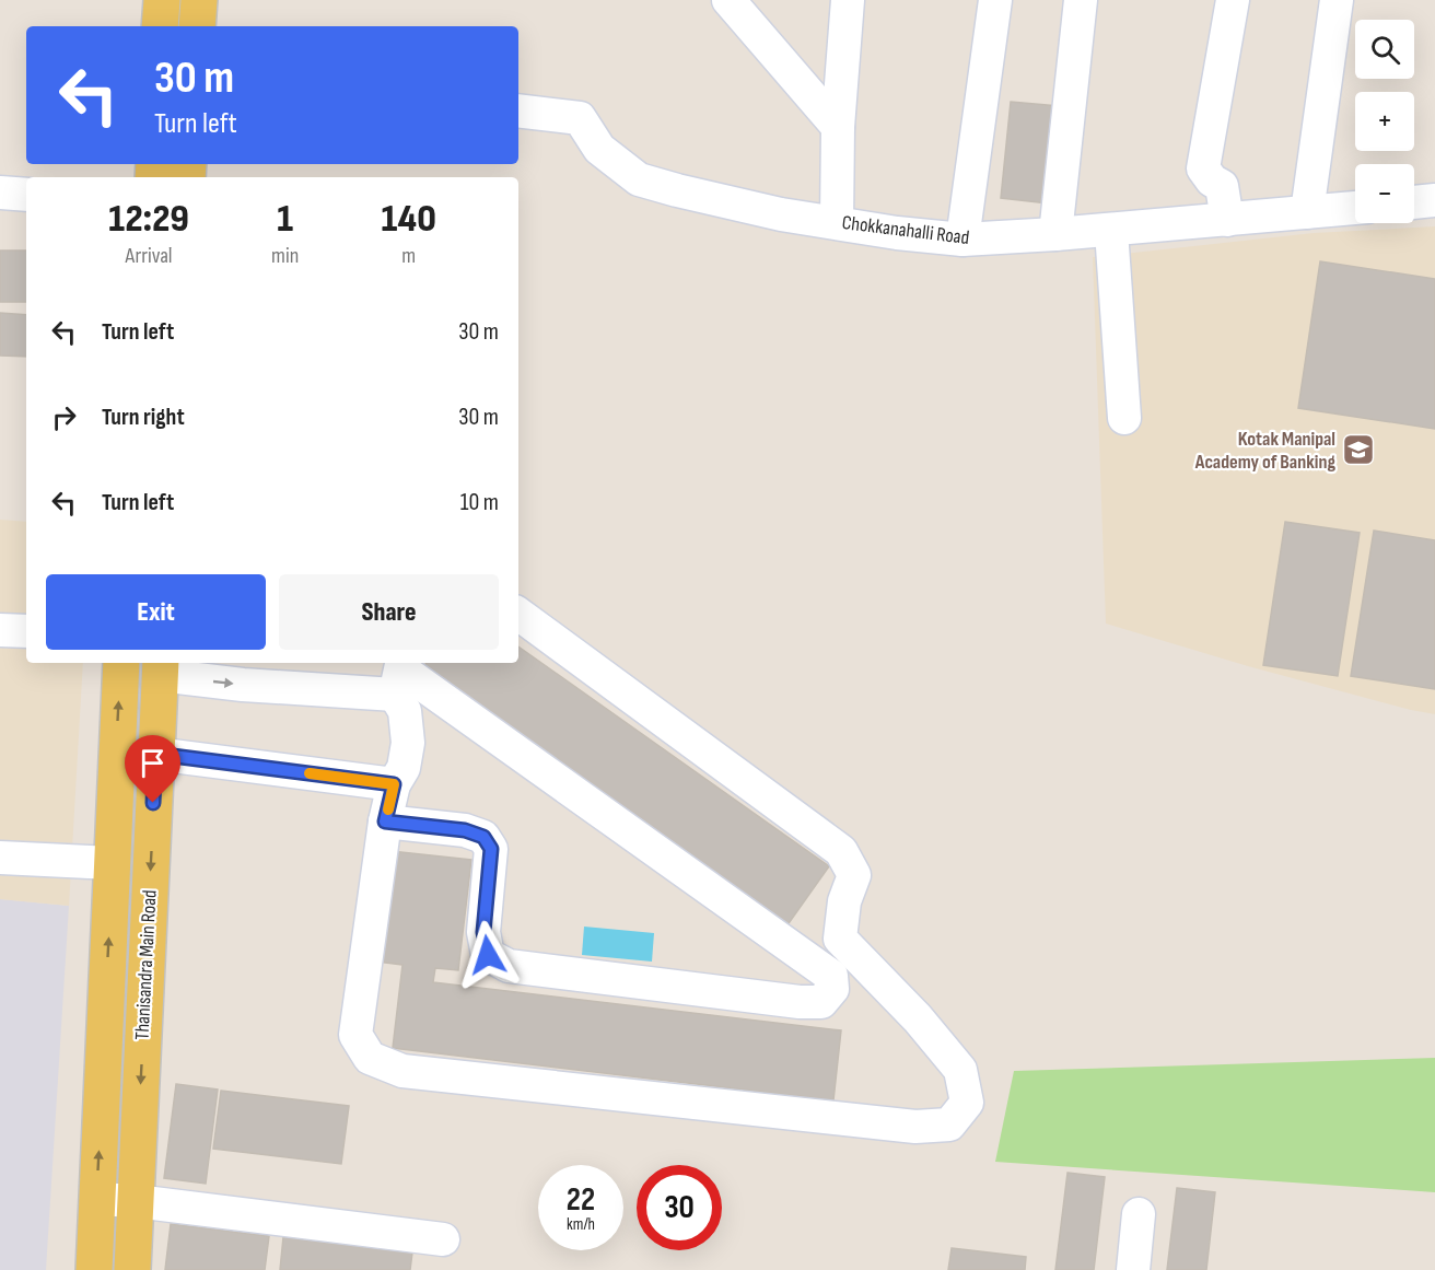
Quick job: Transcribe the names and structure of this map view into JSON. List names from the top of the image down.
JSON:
{
  "streets": {
    "main road": ["Thanisandra Main Road"],
    "street": ["Chokkanahalli Road"]
  },
  "places": {
    "school or university": ["Kotak Manipal Academy of Banking"]
  },
  "page": {
    "map_buttons": ["+", "−"],
    "turn": ["30 m", "Turn left"],
    "eta": [
      "12:29",
      "Arrival",
      "1",
      "min",
      "140",
      "m"
    ],
    "list": [
      {
        "name": "Turn left",
        "value": "30 m"
      },
      {
        "name": "Turn right",
        "value": "30 m"
      },
      {
        "name": "Turn left",
        "value": "10 m"
      }
    ],
    "buttons": ["Exit", "Share"],
    "speed": "22 km/h",
    "limit": "30"
  }
}
